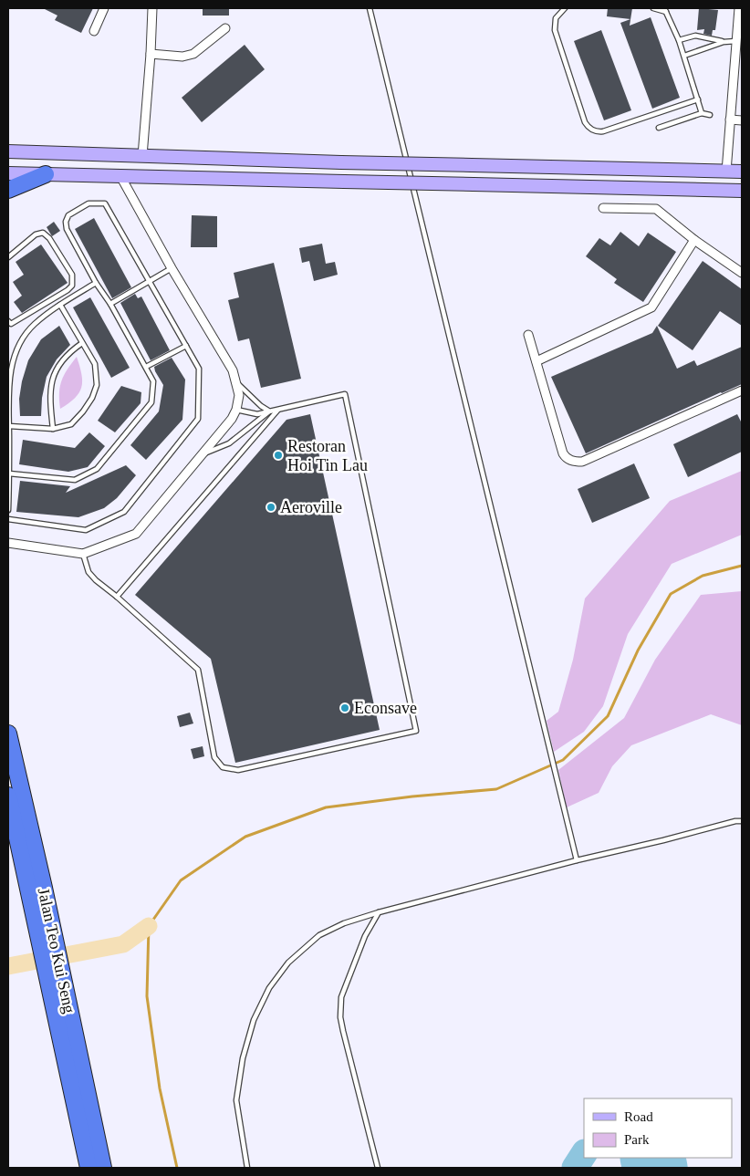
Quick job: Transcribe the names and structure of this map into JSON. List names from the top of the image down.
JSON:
{
  "streets": {
    "highway": ["Jalan Teo Kui Seng"]
  },
  "places": ["Restoran Hoi Tin Lau", "Aeroville", "Econsave"],
  "legend": ["Road", "Park"]
}
